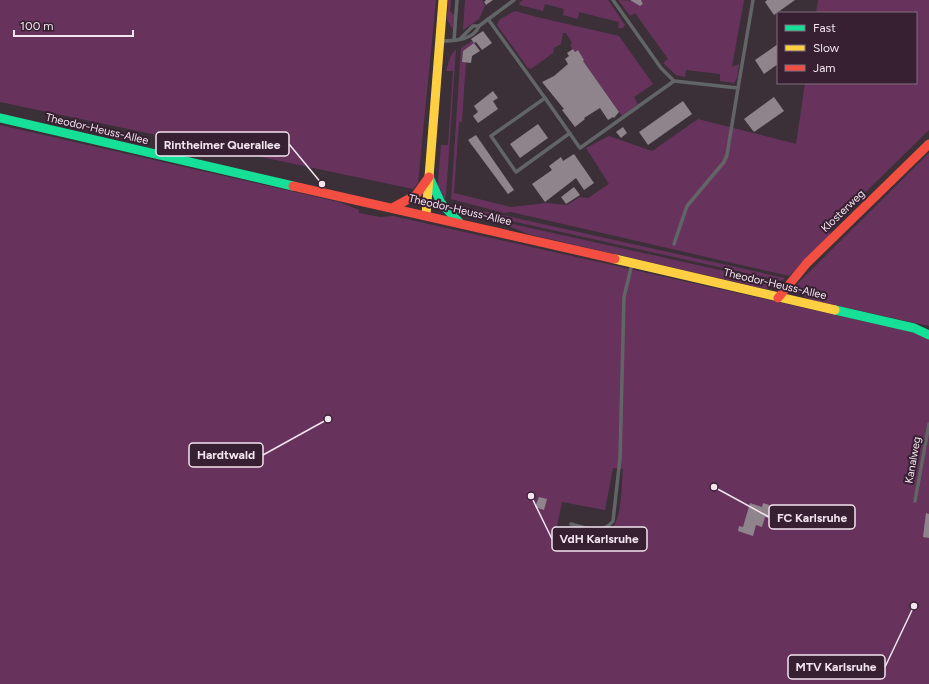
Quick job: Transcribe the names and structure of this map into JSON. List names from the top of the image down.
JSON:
{
  "streets": {
    "main road": ["Theodor-Heuss-Allee", "Klosterweg"],
    "lane": ["Kanalweg"]
  },
  "crossings": [
    ["Theodor-Heuss-Allee", "Klosterweg"]
  ],
  "places": [
    "Rintheimer Querallee",
    "Hardtwald",
    "FC Karlsruhe",
    "VdH Karlsruhe",
    "MTV Karlsruhe"
  ],
  "legend": ["Fast", "Slow", "Jam"],
  "scale_bar": "100 m"
}
